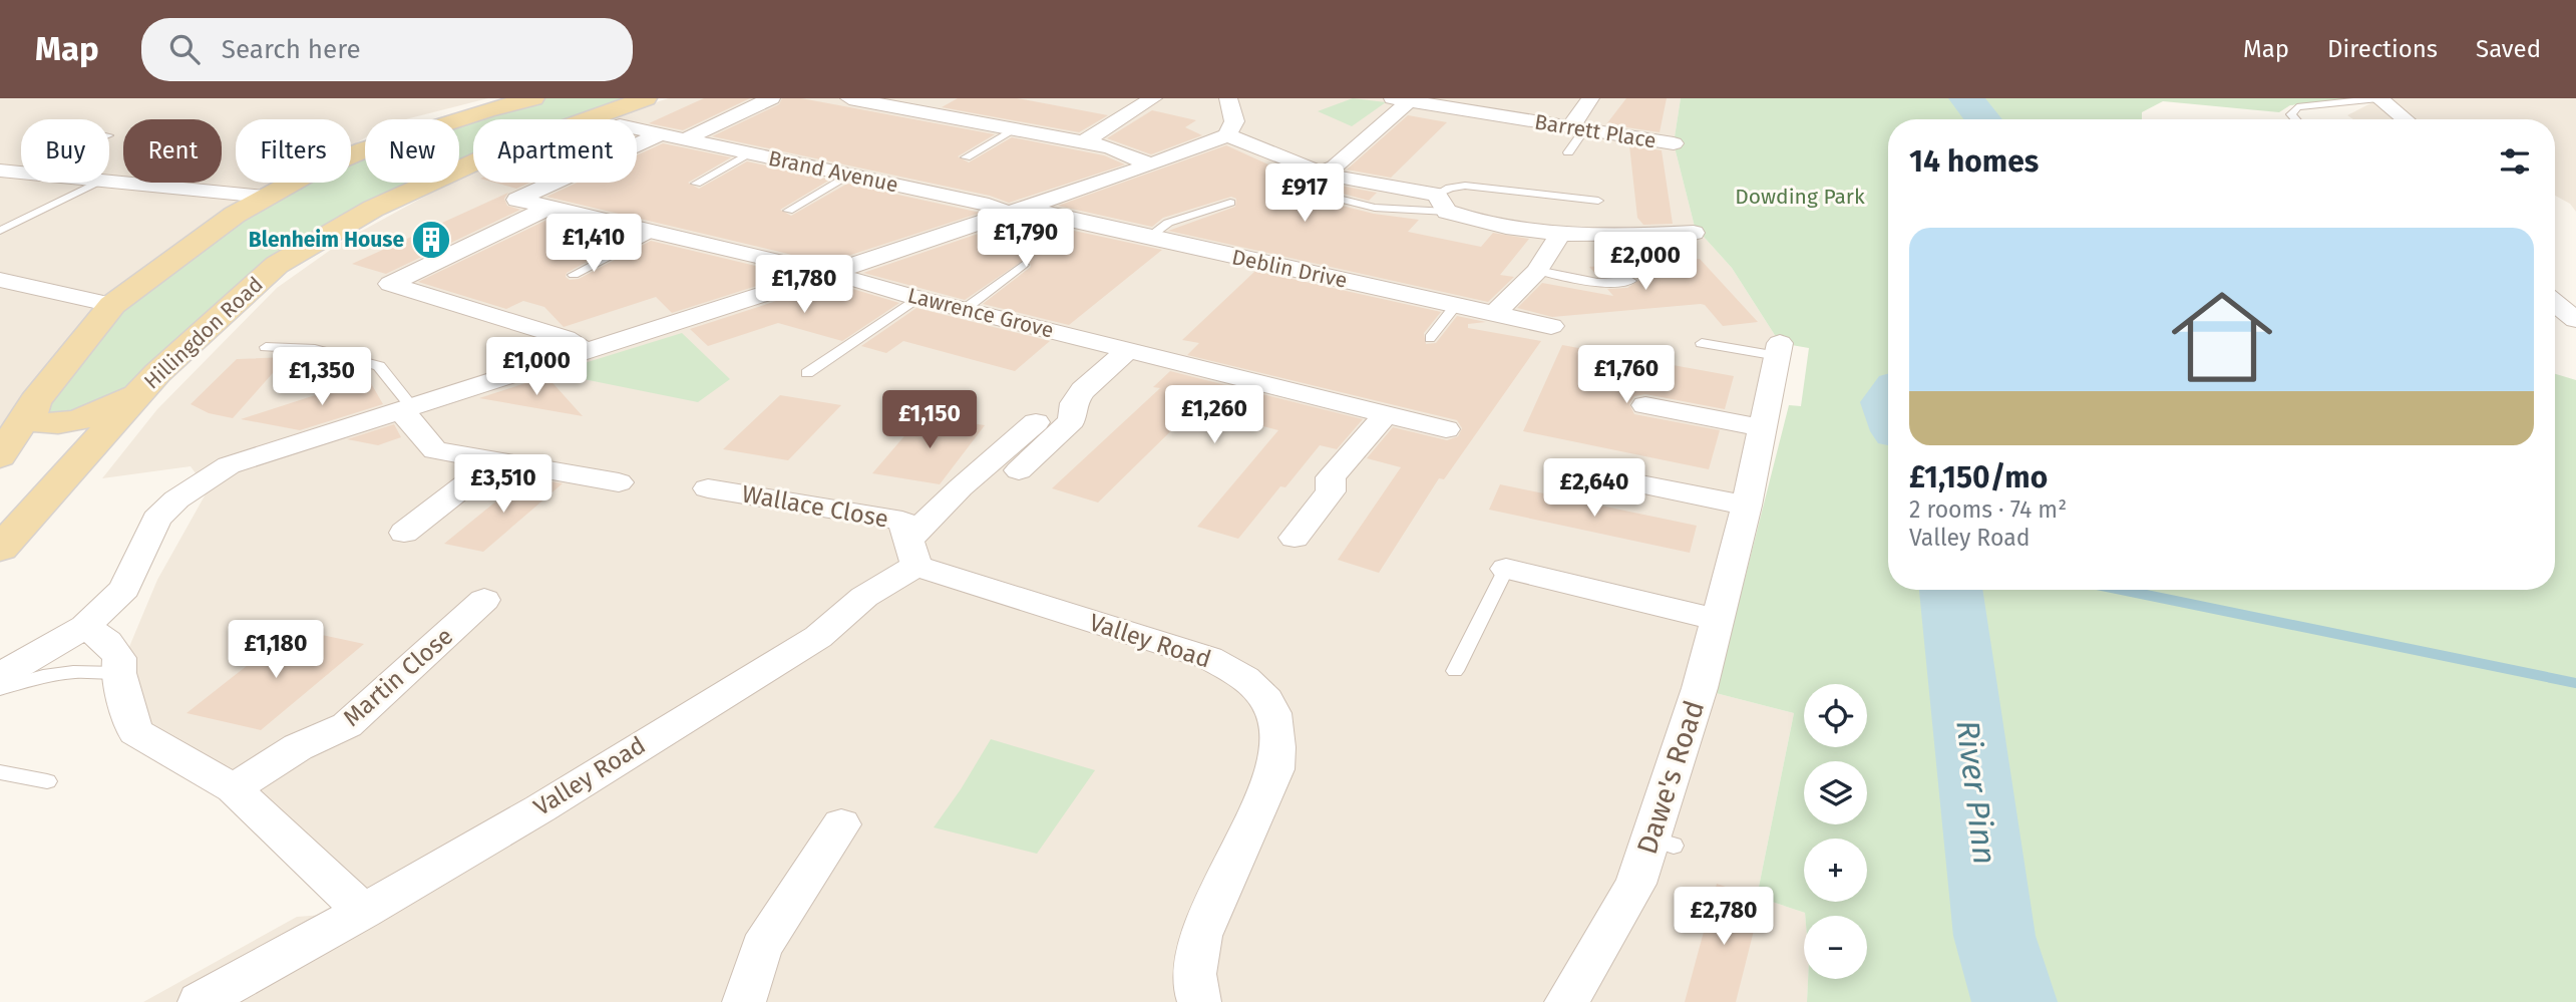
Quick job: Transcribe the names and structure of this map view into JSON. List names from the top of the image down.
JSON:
{
  "streets": {
    "main road": ["Hillingdon Road"],
    "street": [
      "Barrett Place",
      "Brand Avenue",
      "Deblin Drive",
      "Lawrence Grove",
      "Wallace Close",
      "Valley Road",
      "Martin Close",
      "Dawe's Road"
    ]
  },
  "crossings": [
    ["Brand Avenue", "Deblin Drive"],
    ["Brand Avenue", "Lawrence Grove"],
    ["Wallace Close", "Valley Road"]
  ],
  "water": ["River Pinn"],
  "parks": ["Dowding Park"],
  "places": {
    "building": ["Blenheim House"]
  },
  "page": {
    "header": "Map",
    "search": "Search here",
    "nav": ["Map", "Directions", "Saved"],
    "chip": [
      "Buy",
      "Rent",
      "Filters",
      "New",
      "Apartment"
    ],
    "heading": "14 homes",
    "price": [
      "£917",
      "£1,790",
      "£1,410",
      "£2,000",
      "£1,780",
      "£1,000",
      "£1,760",
      "£1,350",
      "£1,260",
      "£1,150",
      "£3,510",
      "£2,640",
      "£1,180",
      "£2,780"
    ],
    "list": [
      {
        "name": "£1,150/mo",
        "note": "2 rooms · 74 m² · Valley Road"
      }
    ],
    "map_buttons": ["+", "−"]
  }
}
